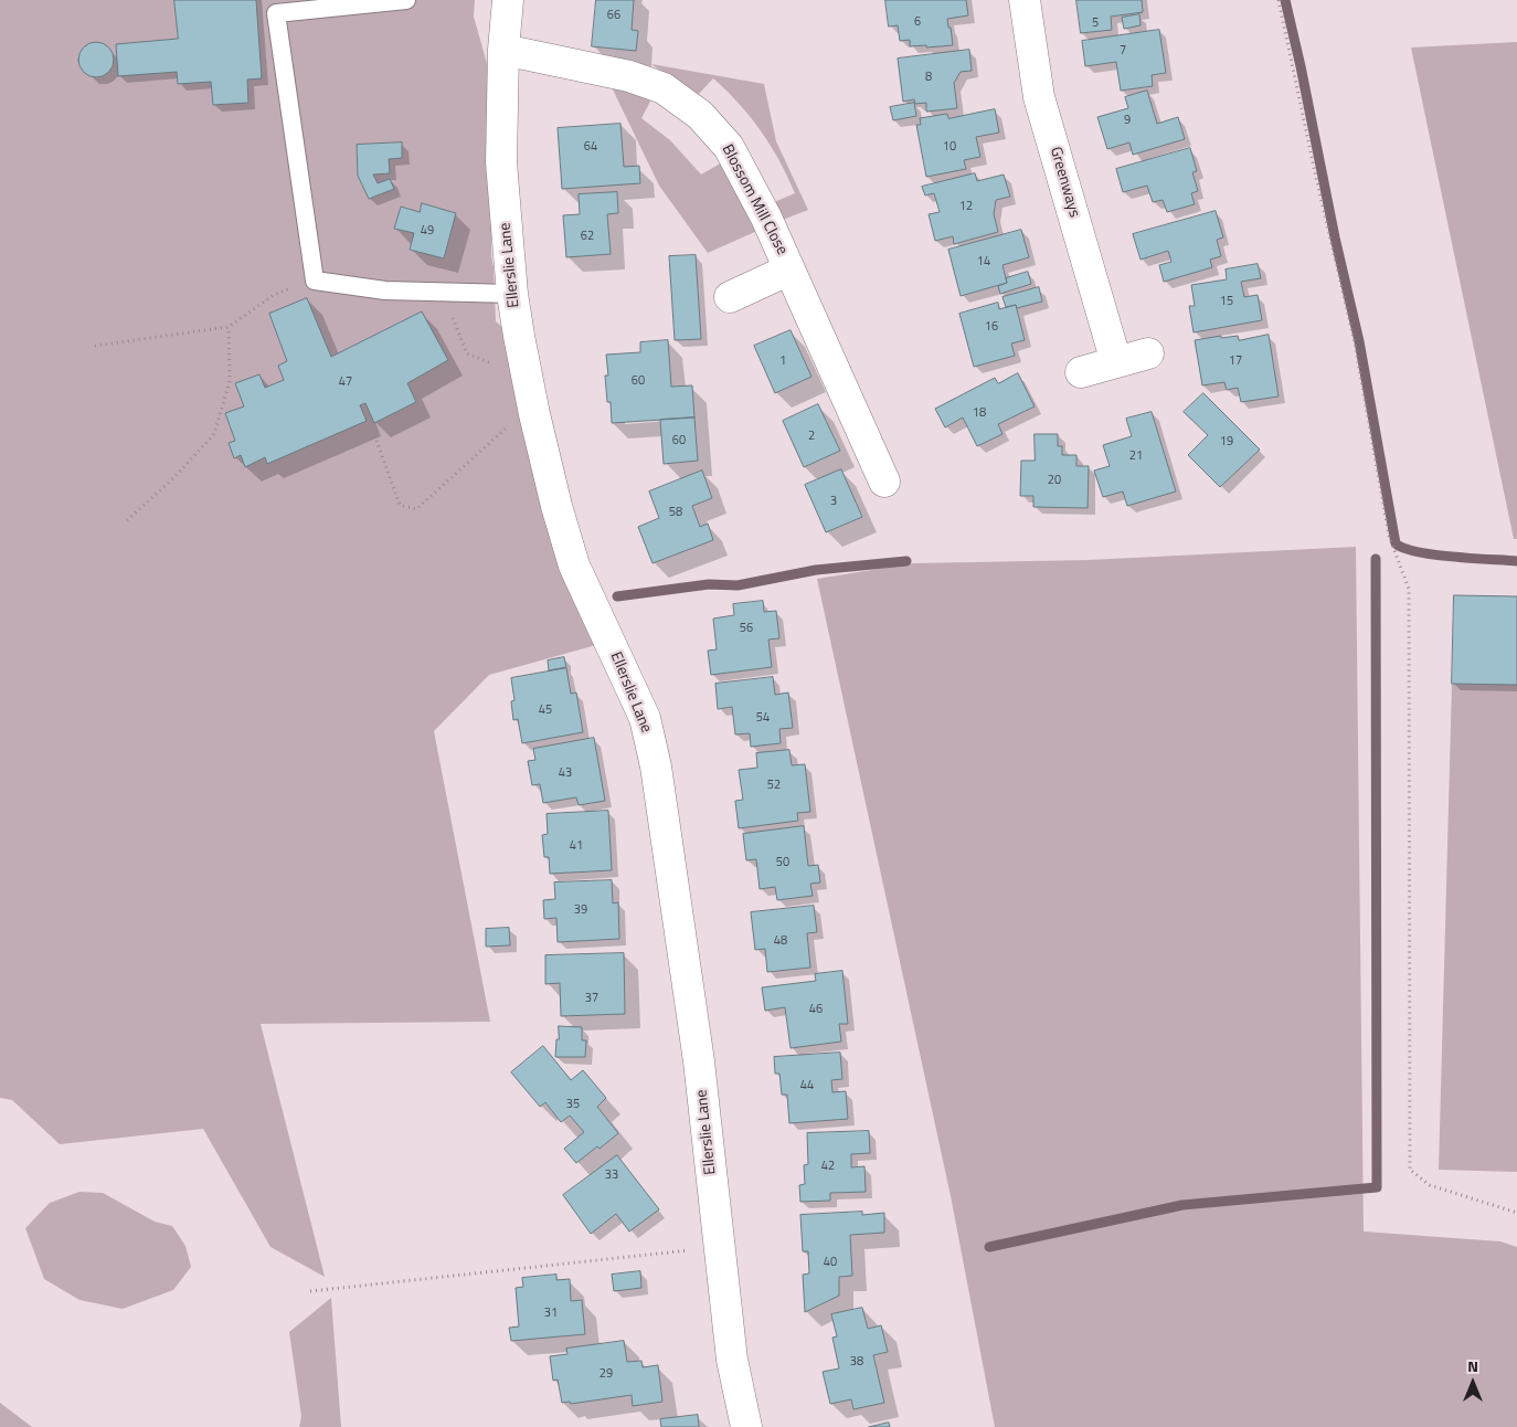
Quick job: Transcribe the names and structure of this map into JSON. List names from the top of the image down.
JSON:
{
  "streets": {
    "street": ["Greenways", "Blossom Mill Close", "Ellerslie Lane"]
  },
  "crossings": [
    ["Blossom Mill Close", "Ellerslie Lane"]
  ],
  "house_numbers": [
    "66",
    "6",
    "5",
    "7",
    "8",
    "9",
    "64",
    "10",
    "12",
    "49",
    "62",
    "14",
    "15",
    "16",
    "1",
    "17",
    "60",
    "47",
    "18",
    "2",
    "60",
    "19",
    "21",
    "20",
    "3",
    "58",
    "56",
    "45",
    "54",
    "43",
    "52",
    "41",
    "50",
    "39",
    "48",
    "37",
    "46",
    "44",
    "35",
    "42",
    "33",
    "40",
    "31",
    "38",
    "29"
  ],
  "north": "top"
}
